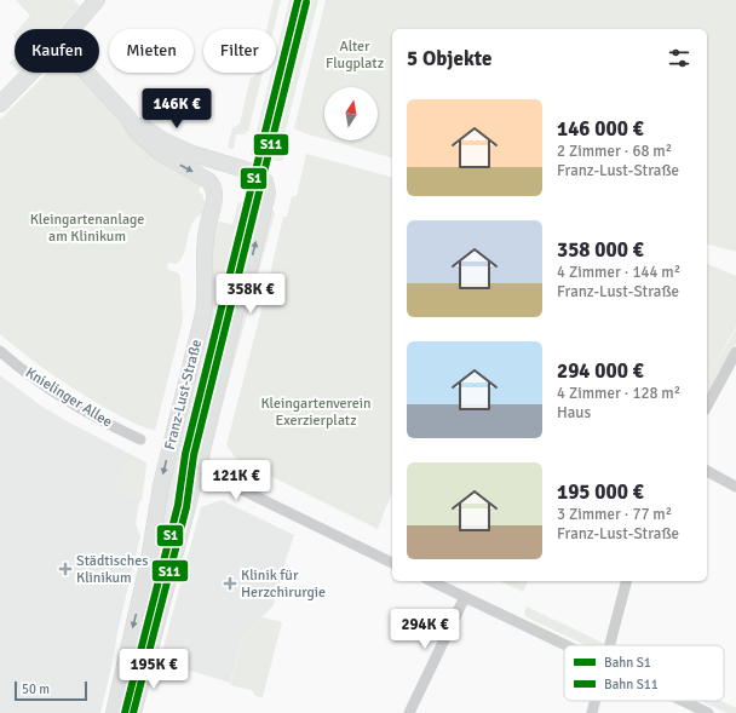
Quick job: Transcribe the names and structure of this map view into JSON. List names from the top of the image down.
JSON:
{
  "streets": {
    "street": ["Franz-Lust-Straße", "Knielinger Allee"]
  },
  "parks": ["Alter Flugplatz", "Kleingartenanlage am Klinikum", "Kleingartenverein Exerzierplatz"],
  "places": {
    "health": ["Städtisches Klinikum", "Klinik für Herzchirurgie"]
  },
  "lines": ["rail line S1", "rail line S11"],
  "legend": ["Bahn S1", "Bahn S11"],
  "scale_bar": "50 m",
  "north": "top",
  "page": {
    "chip": ["Kaufen", "Mieten", "Filter"],
    "heading": "5 Objekte",
    "list": [
      {
        "name": "146 000 €",
        "note": "2 Zimmer · 68 m² · Franz-Lust-Straße"
      },
      {
        "name": "358 000 €",
        "note": "4 Zimmer · 144 m² · Franz-Lust-Straße"
      },
      {
        "name": "294 000 €",
        "note": "4 Zimmer · 128 m² · Haus"
      },
      {
        "name": "195 000 €",
        "note": "3 Zimmer · 77 m² · Franz-Lust-Straße"
      }
    ],
    "price": [
      "146K €",
      "358K €",
      "121K €",
      "294K €",
      "195K €"
    ],
    "scale": "50 m"
  }
}
